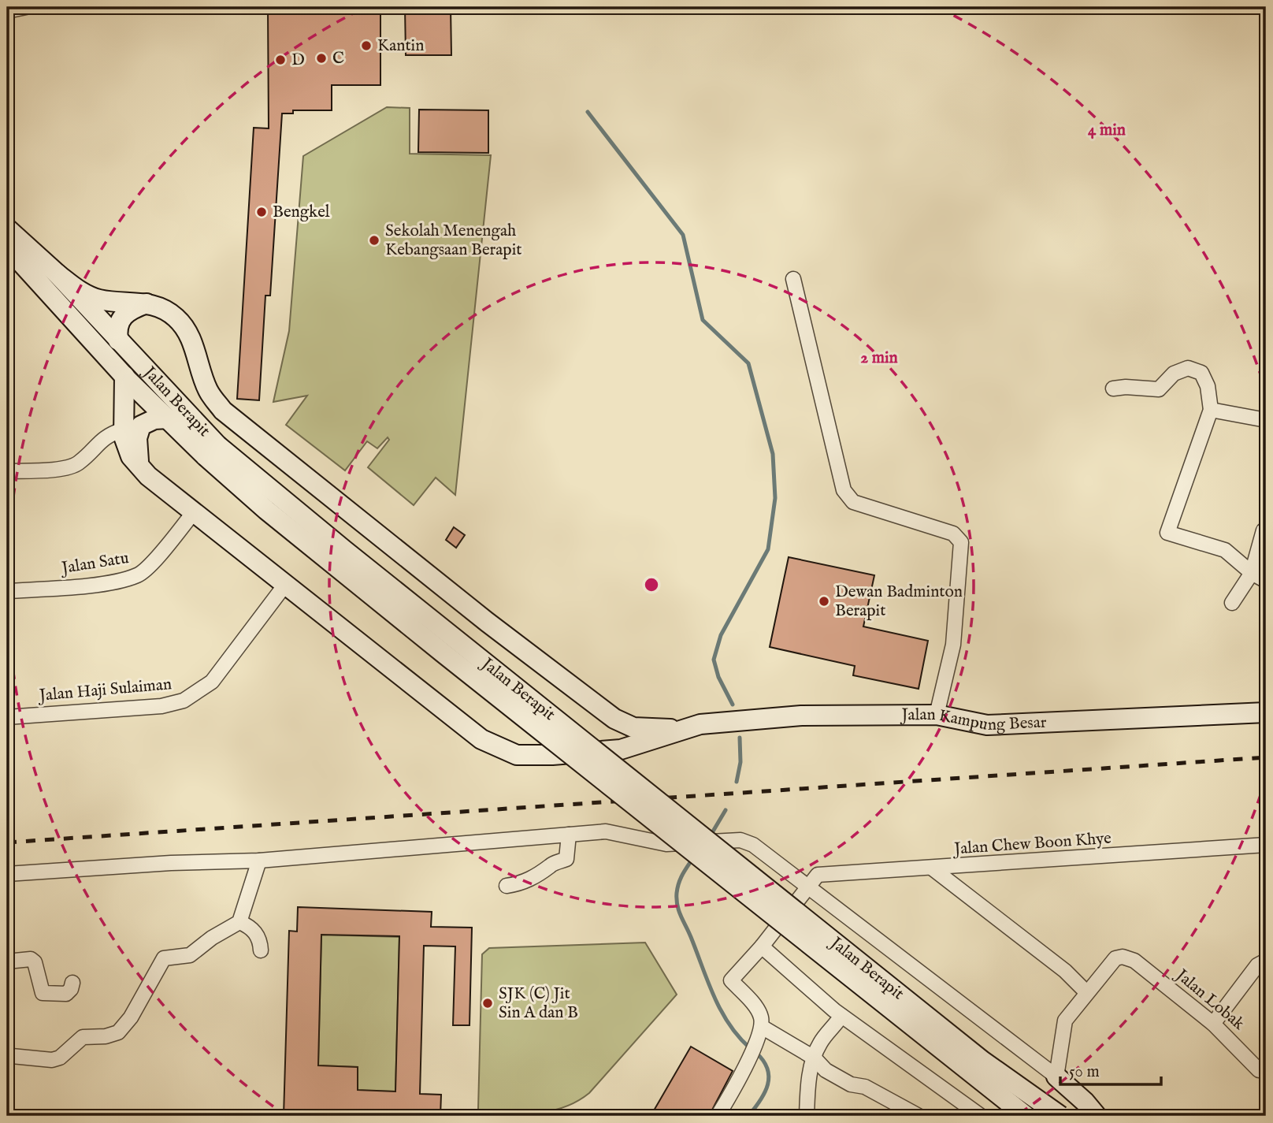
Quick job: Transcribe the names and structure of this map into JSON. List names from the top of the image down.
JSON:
{
  "streets": {
    "main road": ["Jalan Berapit", "Jalan Kampung Besar"],
    "street": [
      "Jalan Satu",
      "Jalan Haji Sulaiman",
      "Jalan Chew Boon Khye",
      "Jalan Lobak"
    ]
  },
  "places": [
    "Kantin",
    "C",
    "D",
    "Bengkel",
    "Sekolah Menengah Kebangsaan Berapit",
    "Dewan Badminton Berapit",
    "SJK (C) Jit Sin A dan B"
  ],
  "scale_bar": "50 m",
  "rings": ["4 min", "2 min"]
}
